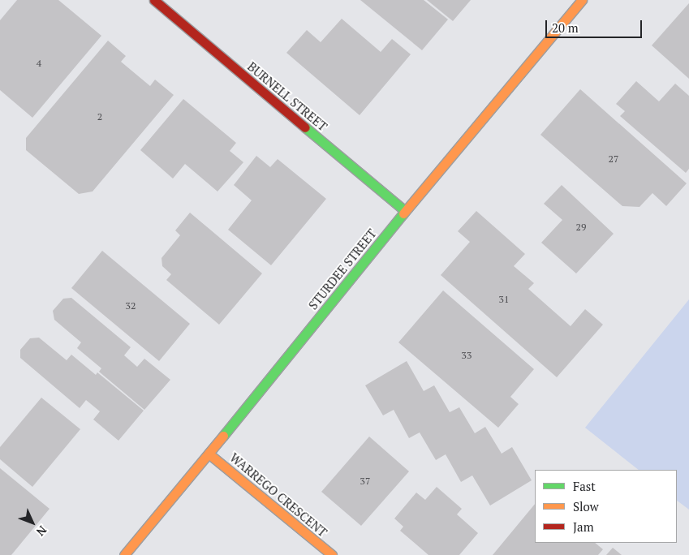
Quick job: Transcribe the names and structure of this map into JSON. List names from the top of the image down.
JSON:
{
  "streets": {
    "street": ["BURNELL STREET", "STURDEE STREET", "WARREGO CRESCENT"]
  },
  "crossings": [
    ["BURNELL STREET", "STURDEE STREET"],
    ["STURDEE STREET", "WARREGO CRESCENT"]
  ],
  "house_numbers": [
    "4",
    "2",
    "27",
    "29",
    "31",
    "32",
    "33",
    "37"
  ],
  "legend": ["Fast", "Slow", "Jam"],
  "scale_bar": "20 m",
  "north": "bottom right"
}
